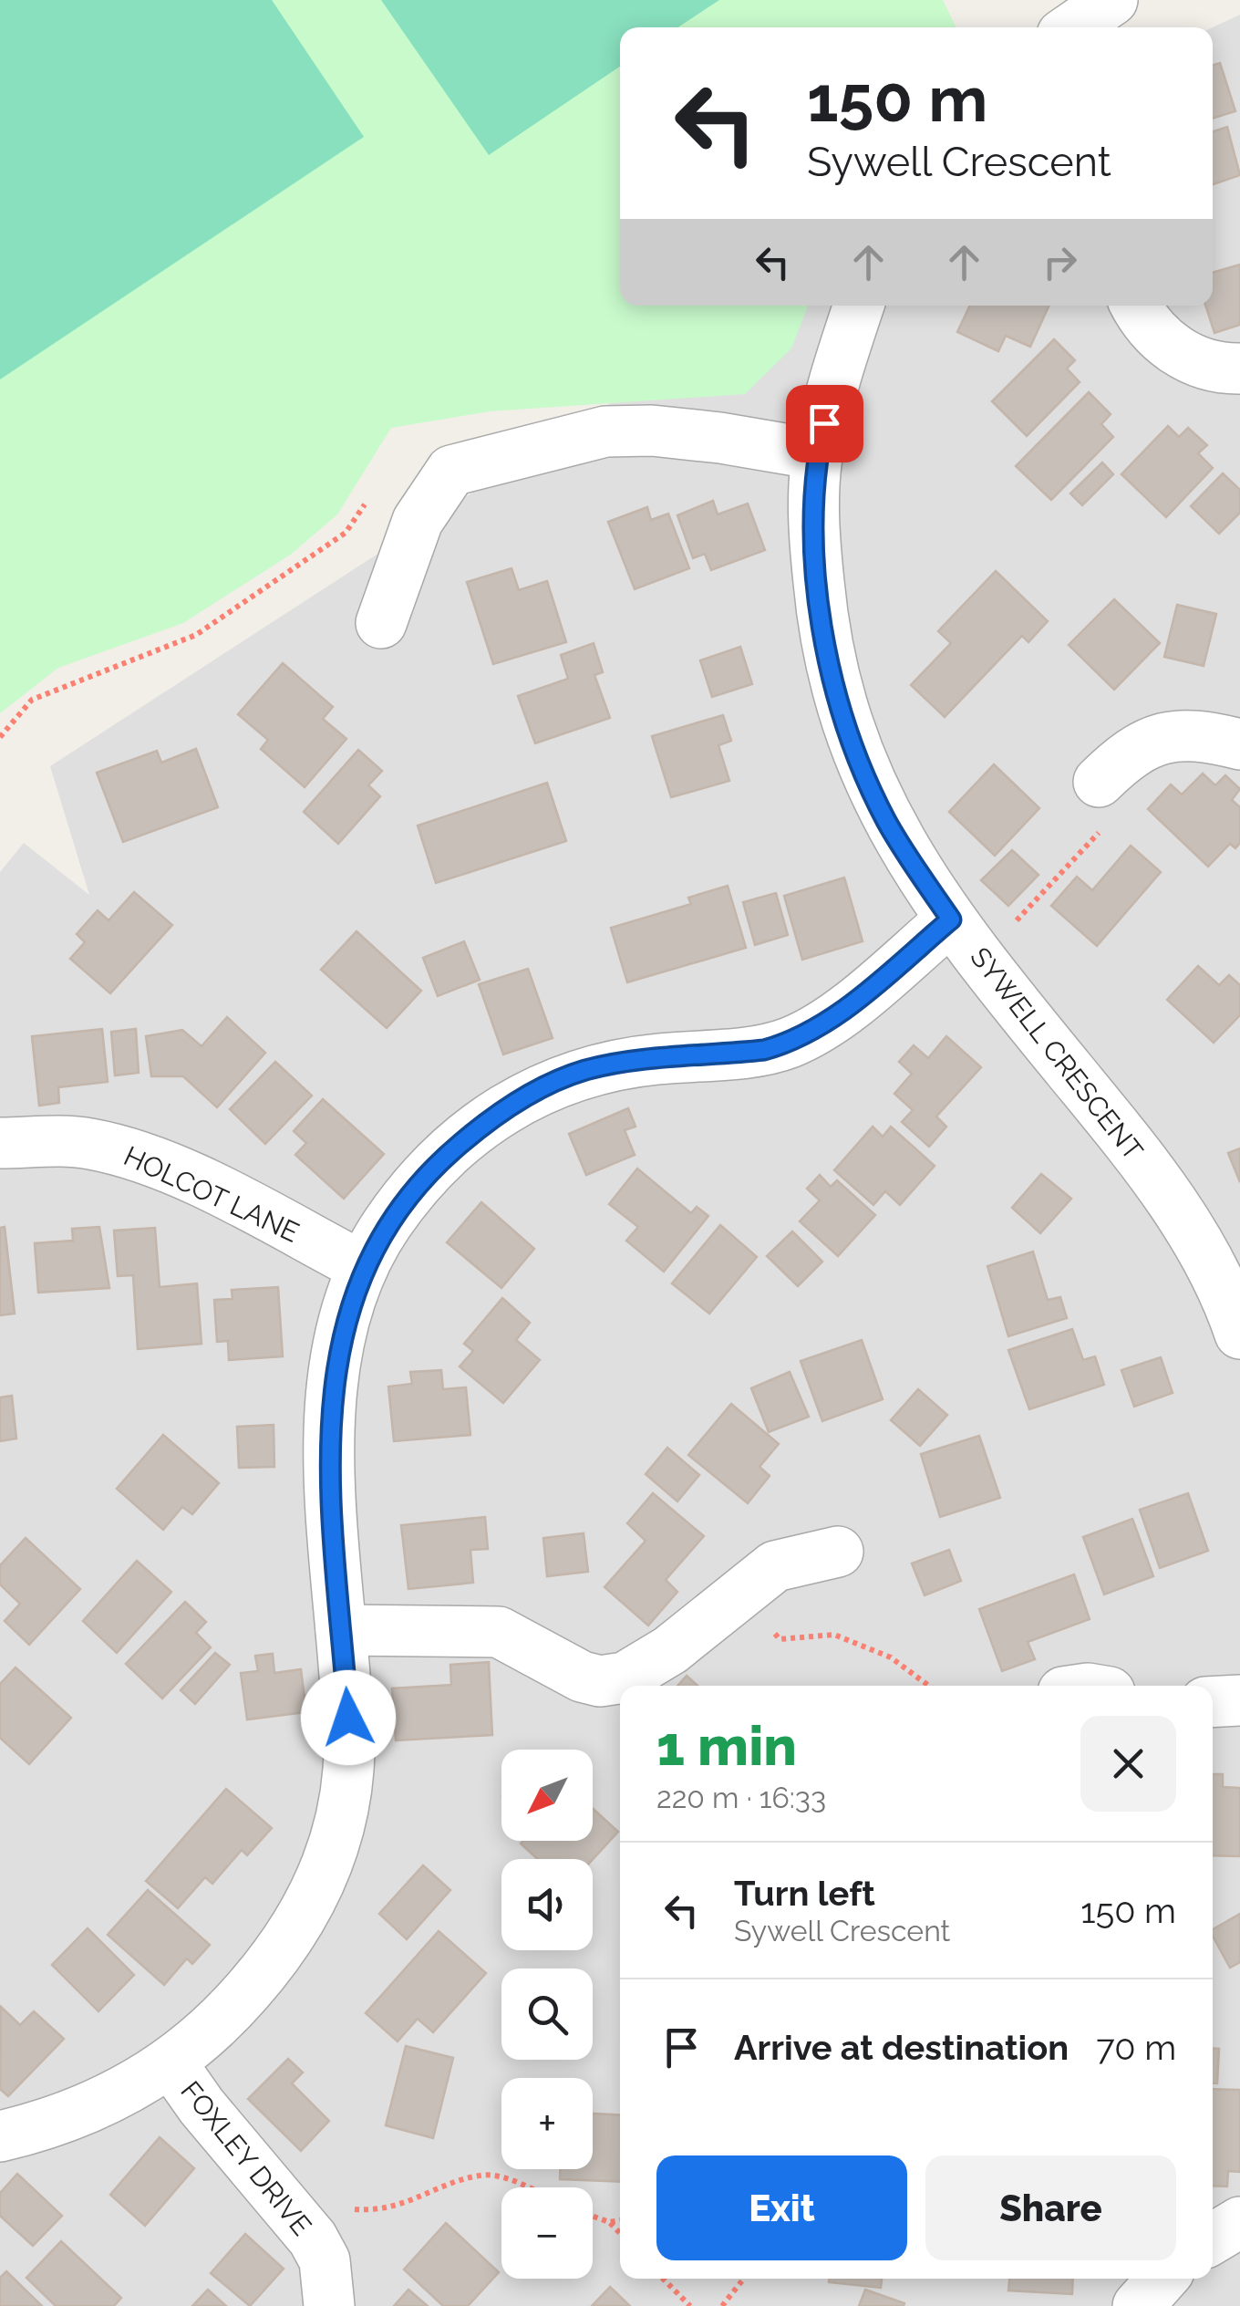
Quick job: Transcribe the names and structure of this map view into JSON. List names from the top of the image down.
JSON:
{
  "streets": {
    "street": ["SYWELL CRESCENT", "HOLCOT LANE", "FOXLEY DRIVE"]
  },
  "north": "bottom left",
  "page": {
    "turn": ["150 m", "Sywell Crescent"],
    "heading": ["1 min", "220 m · 16:33"],
    "map_buttons": ["+", "−"],
    "list": [
      {
        "name": "Turn left",
        "note": "Sywell Crescent",
        "value": "150 m"
      },
      {
        "name": "Arrive at destination",
        "value": "70 m"
      }
    ],
    "buttons": ["Exit", "Share"]
  }
}
